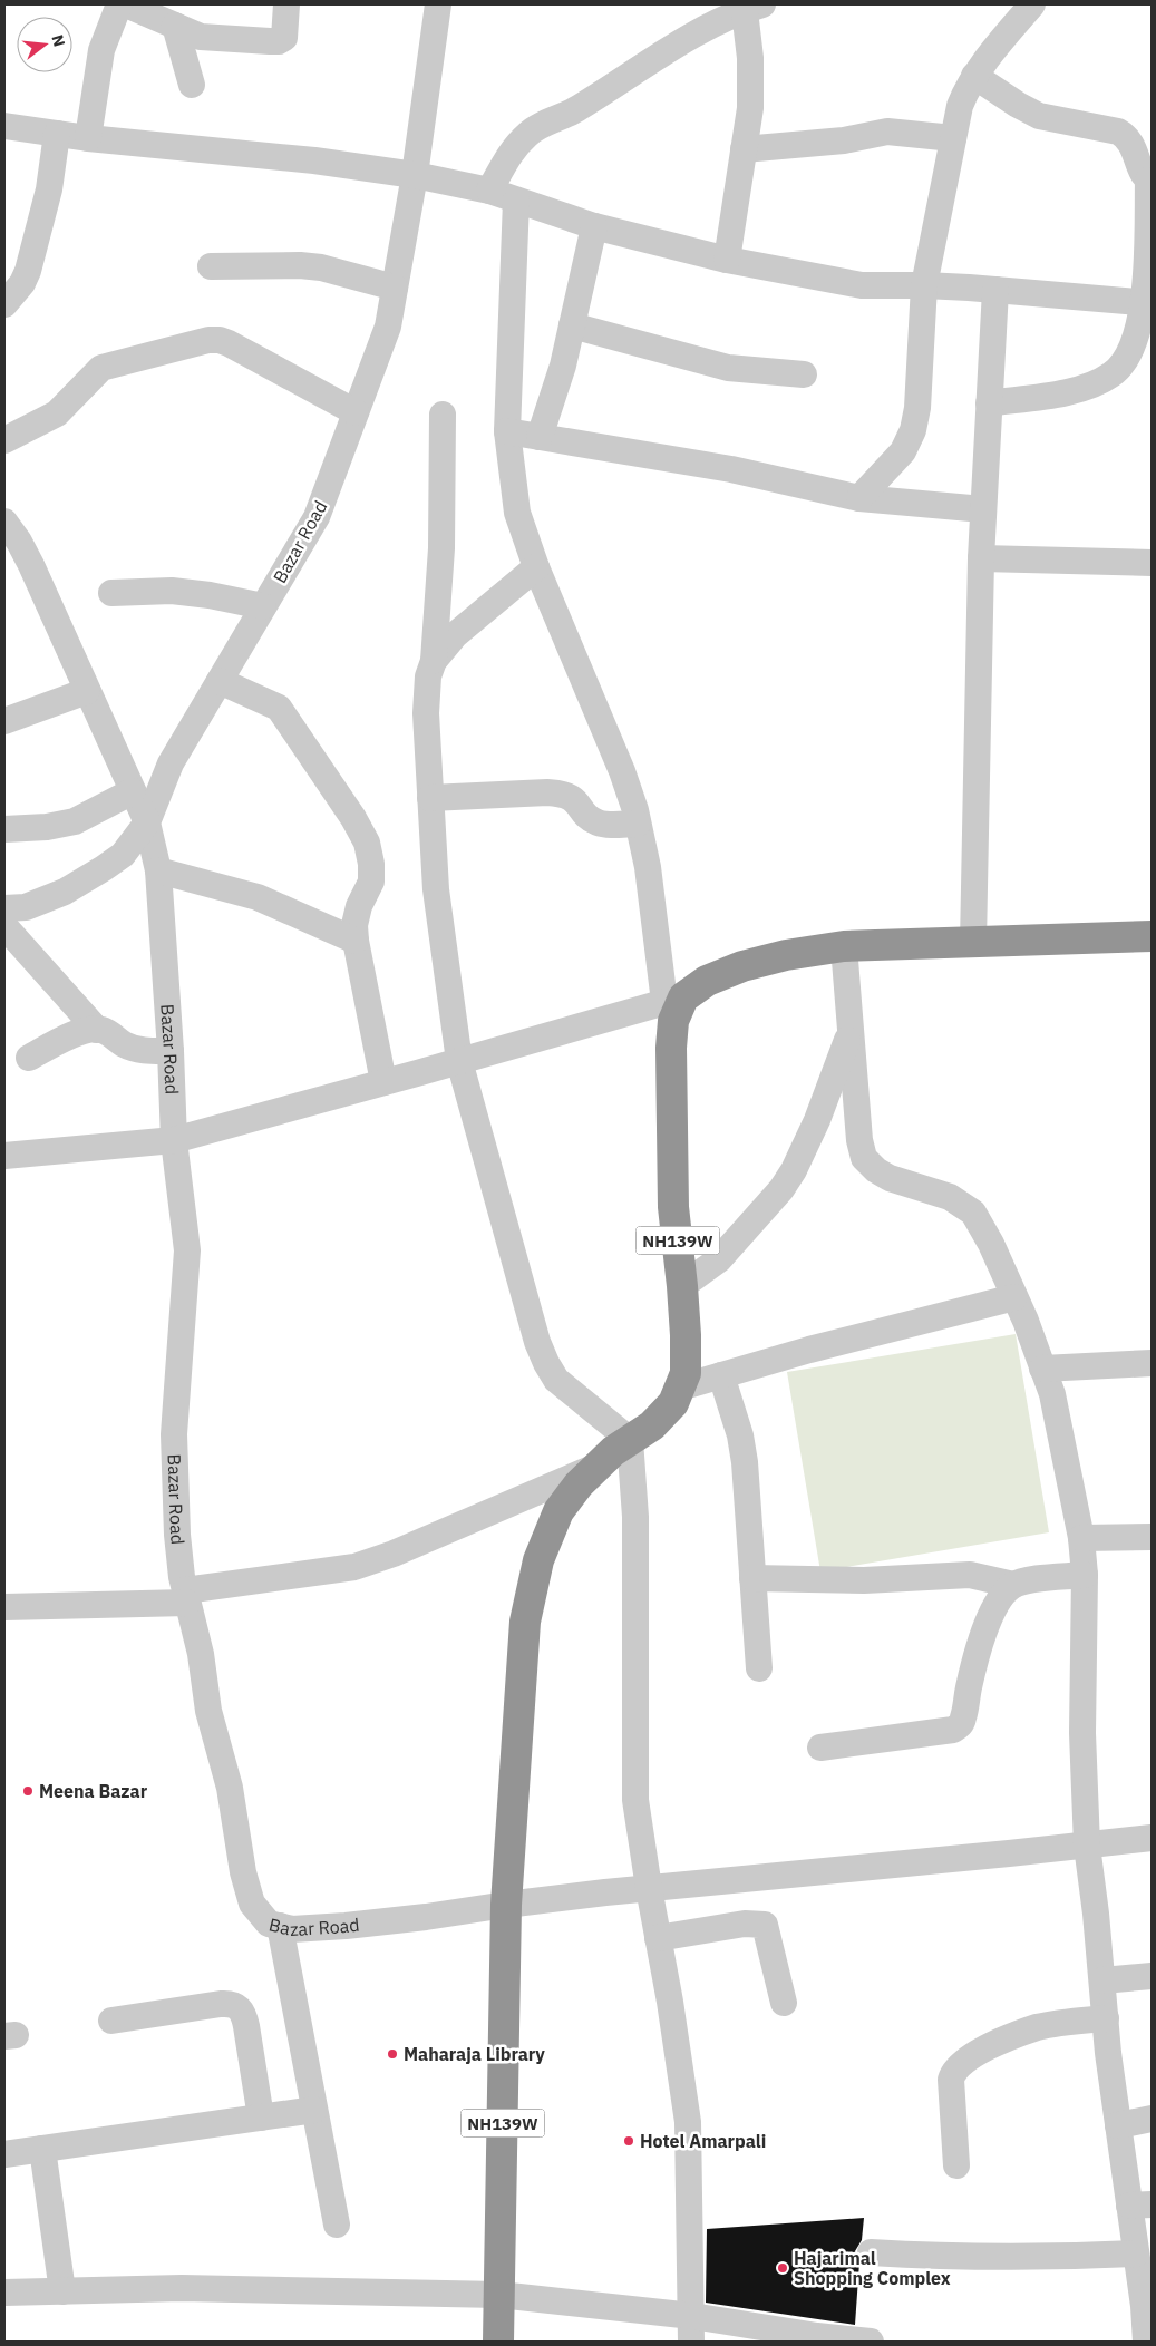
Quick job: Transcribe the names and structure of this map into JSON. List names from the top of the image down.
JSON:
{
  "streets": {
    "highway": ["NH139W"],
    "street": ["Bazar Road"]
  },
  "crossings": [
    ["Bazar Road", "NH139W"]
  ],
  "places": [
    "Meena Bazar",
    "Maharaja Library",
    "Hotel Amarpali",
    "Hajarimal Shopping Complex"
  ],
  "north": "right"
}
